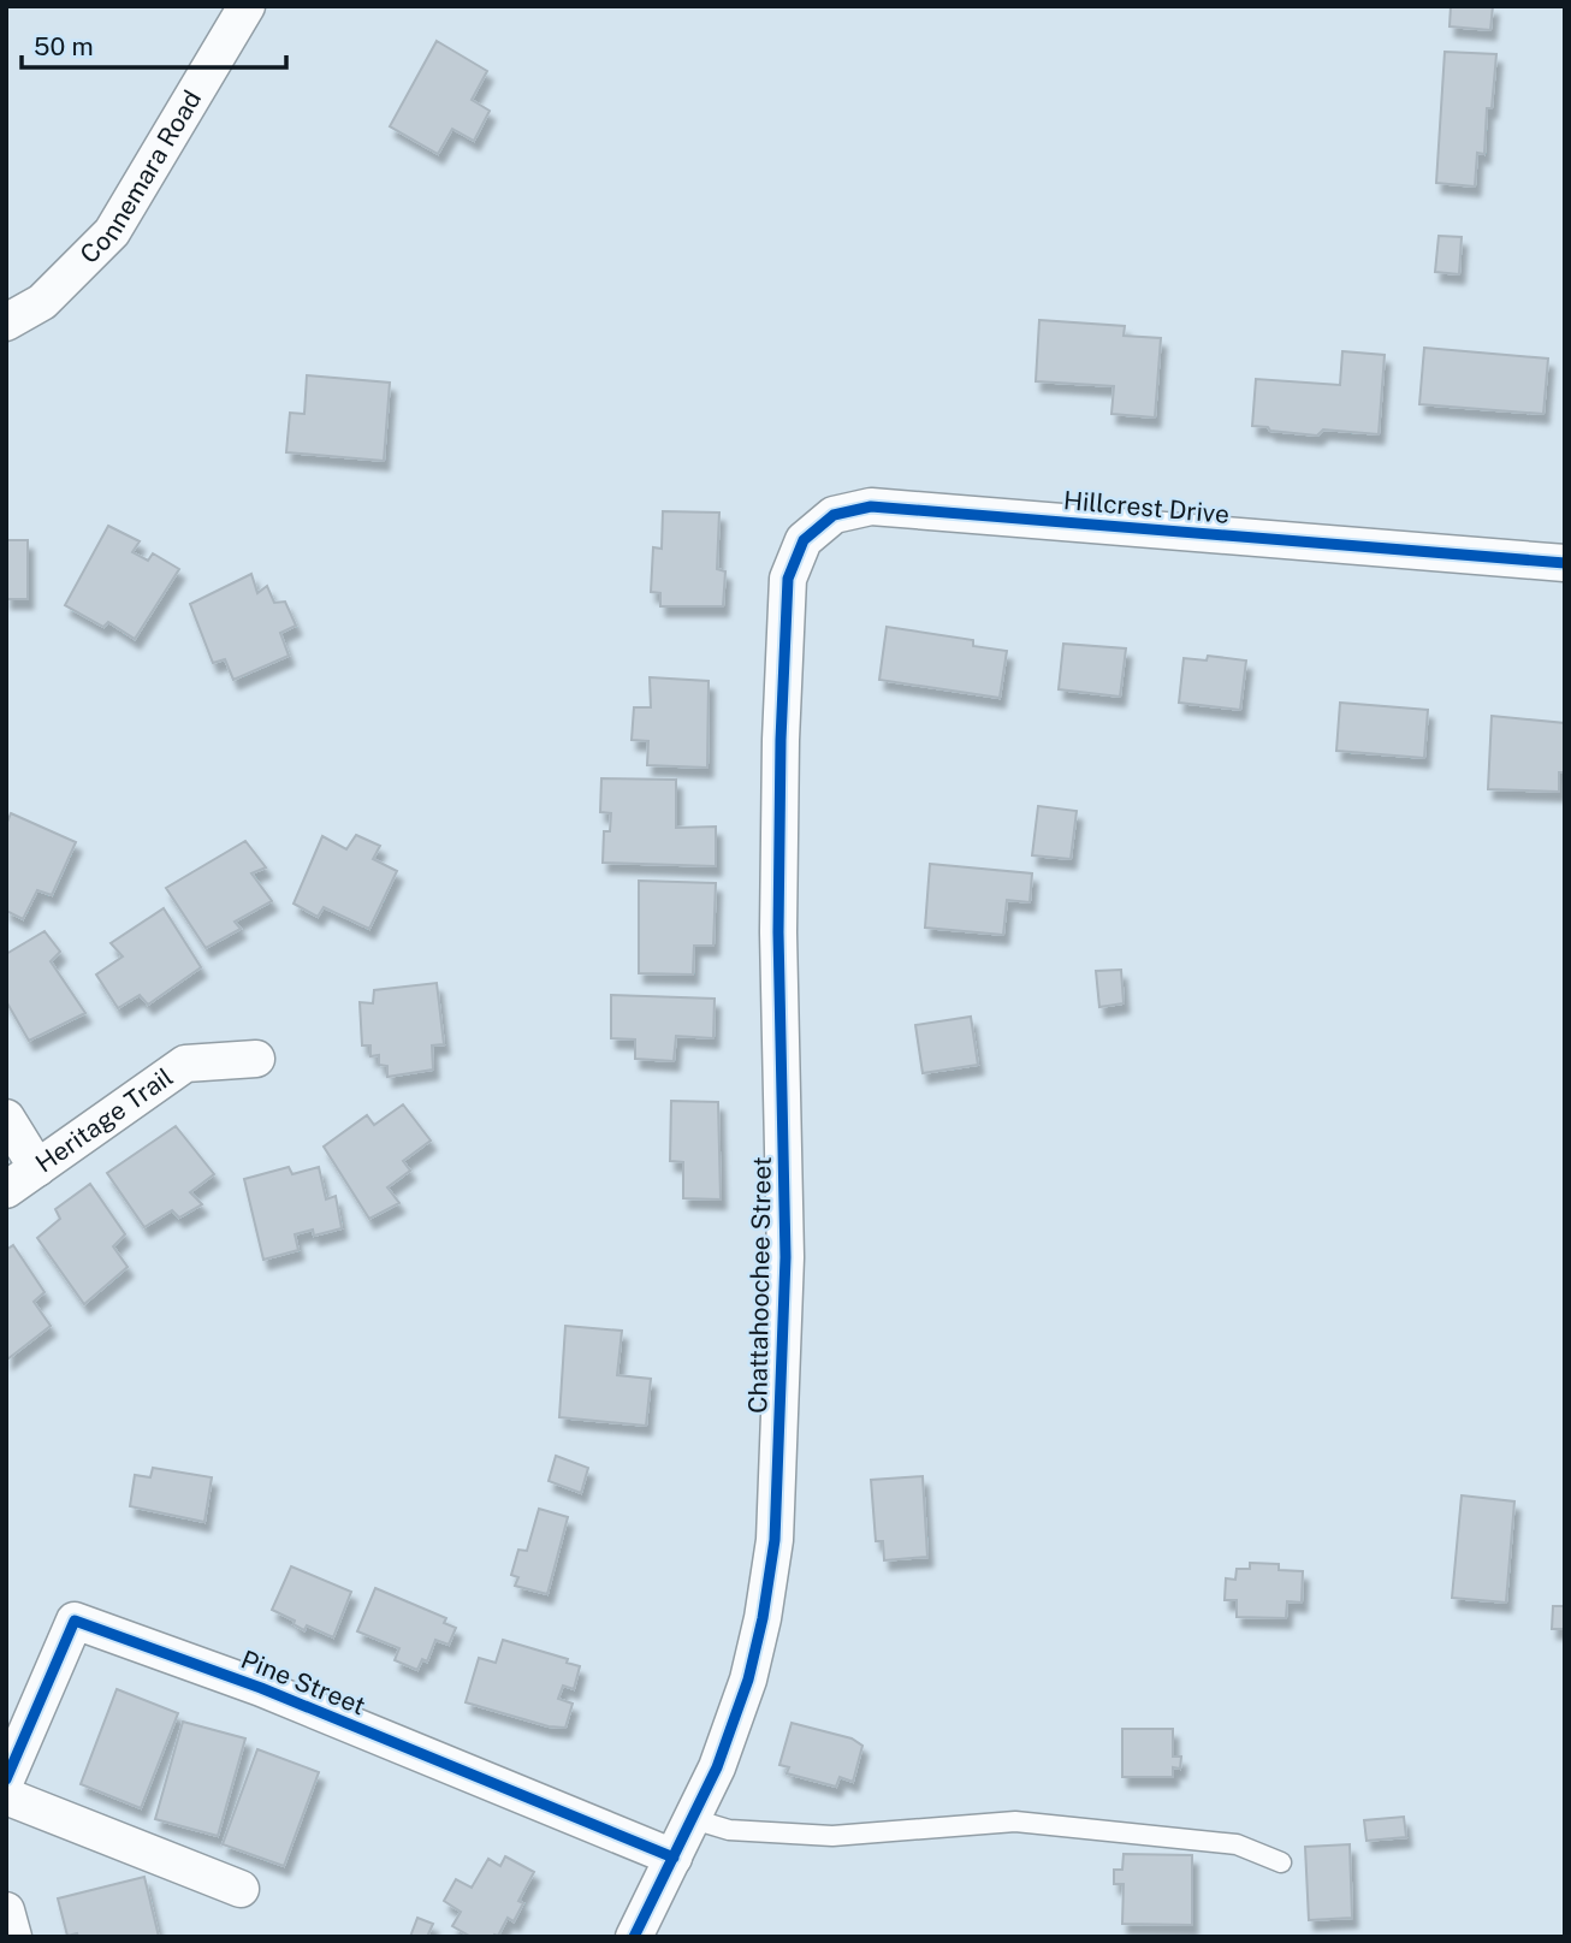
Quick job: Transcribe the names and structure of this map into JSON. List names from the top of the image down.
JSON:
{
  "streets": {
    "street": [
      "Connemara Road",
      "Hillcrest Drive",
      "Heritage Trail",
      "Chattahoochee Street",
      "Pine Street"
    ]
  },
  "crossings": [
    ["Hillcrest Drive", "Chattahoochee Street"],
    ["Chattahoochee Street", "Pine Street"]
  ],
  "scale_bar": "50 m"
}
